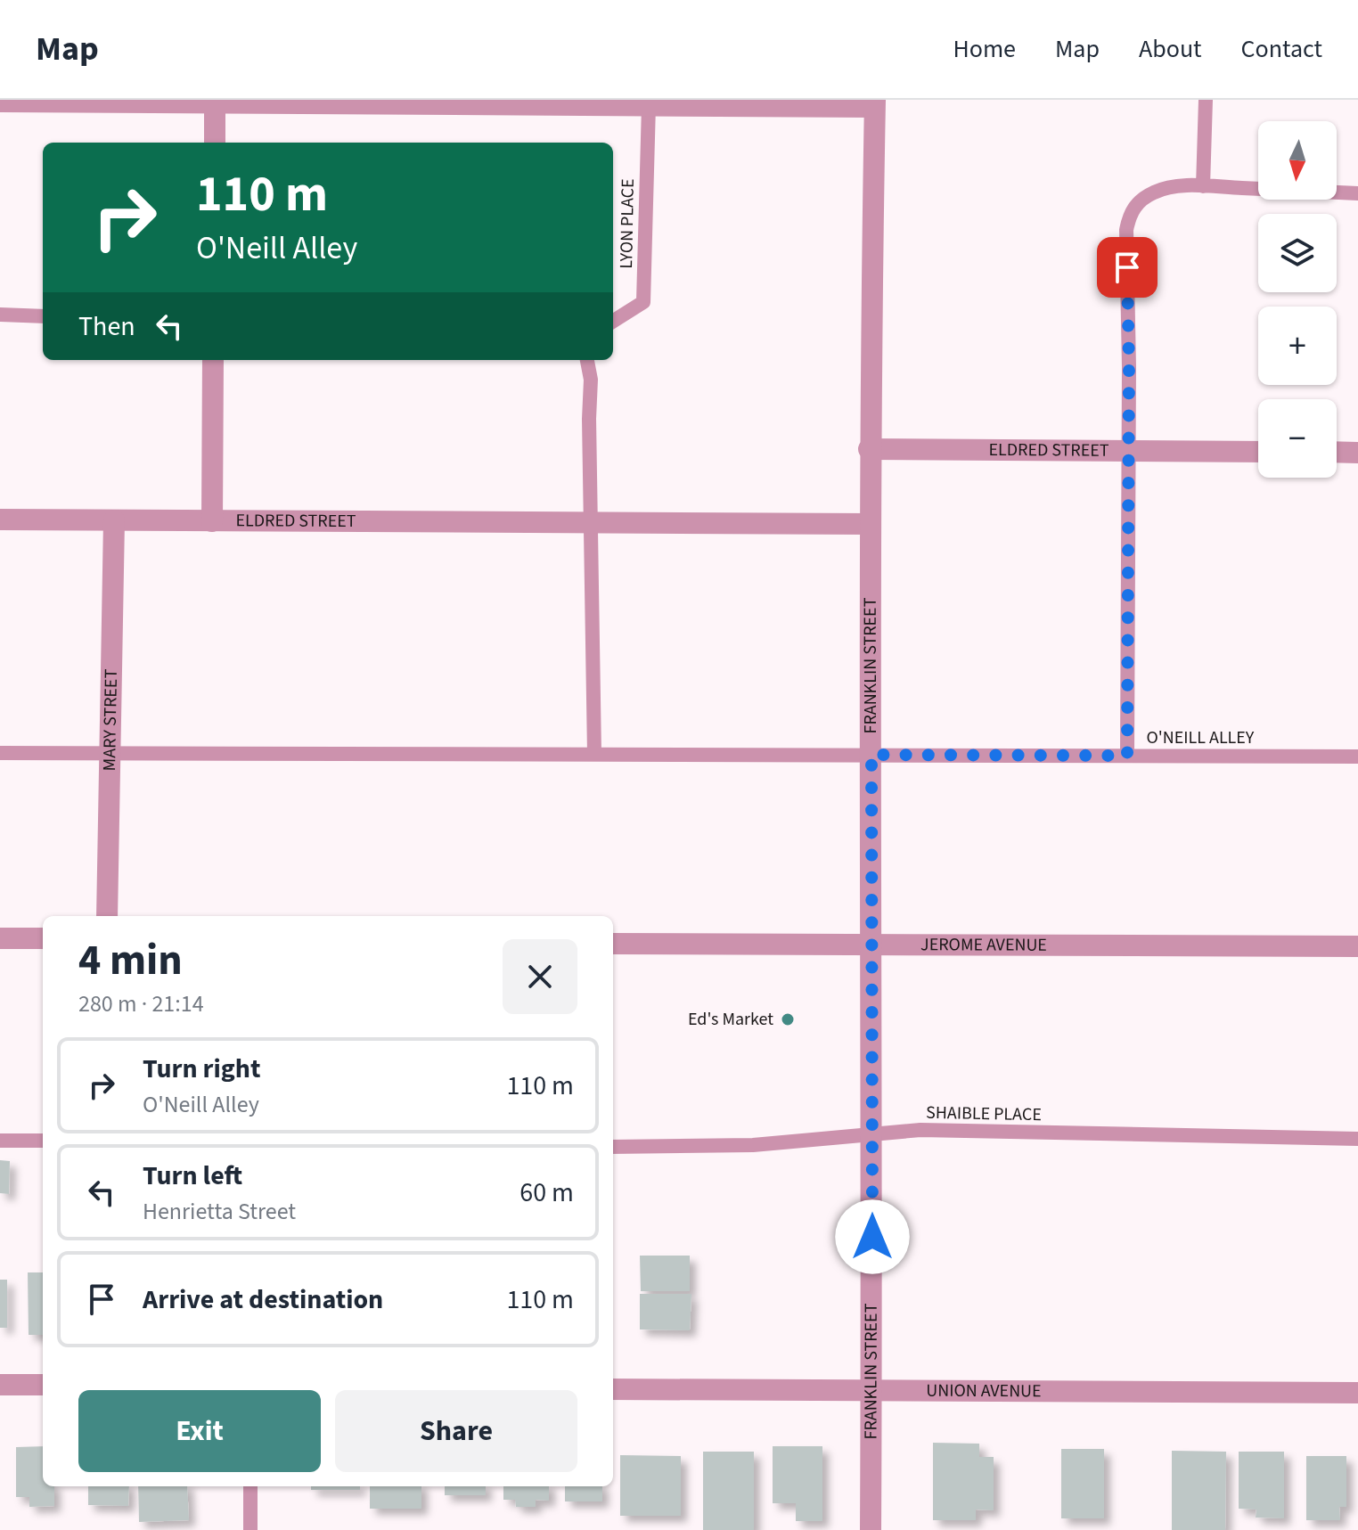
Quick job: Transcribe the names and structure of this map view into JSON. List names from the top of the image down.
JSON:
{
  "streets": {
    "street": [
      "ELDRED STREET",
      "FRANKLIN STREET",
      "MARY STREET",
      "JEROME AVENUE",
      "UNION AVENUE"
    ],
    "lane": ["LYON PLACE", "O'NEILL ALLEY", "SHAIBLE PLACE"]
  },
  "crossings": [
    ["ELDRED STREET", "FRANKLIN STREET"],
    ["ELDRED STREET", "MARY STREET"],
    ["FRANKLIN STREET", "O'NEILL ALLEY"],
    ["FRANKLIN STREET", "JEROME AVENUE"],
    ["FRANKLIN STREET", "SHAIBLE PLACE"],
    ["FRANKLIN STREET", "UNION AVENUE"],
    ["MARY STREET", "O'NEILL ALLEY"]
  ],
  "places": ["Ed's Market"],
  "north": "bottom",
  "page": {
    "header": "Map",
    "nav": [
      "Home",
      "Map",
      "About",
      "Contact"
    ],
    "map_buttons": ["+", "−"],
    "turn": ["110 m", "O'Neill Alley"],
    "then": "Then",
    "heading": ["4 min", "280 m · 21:14"],
    "list": [
      {
        "name": "Turn right",
        "note": "O'Neill Alley",
        "value": "110 m"
      },
      {
        "name": "Turn left",
        "note": "Henrietta Street",
        "value": "60 m"
      },
      {
        "name": "Arrive at destination",
        "value": "110 m"
      }
    ],
    "buttons": ["Exit", "Share"]
  }
}
